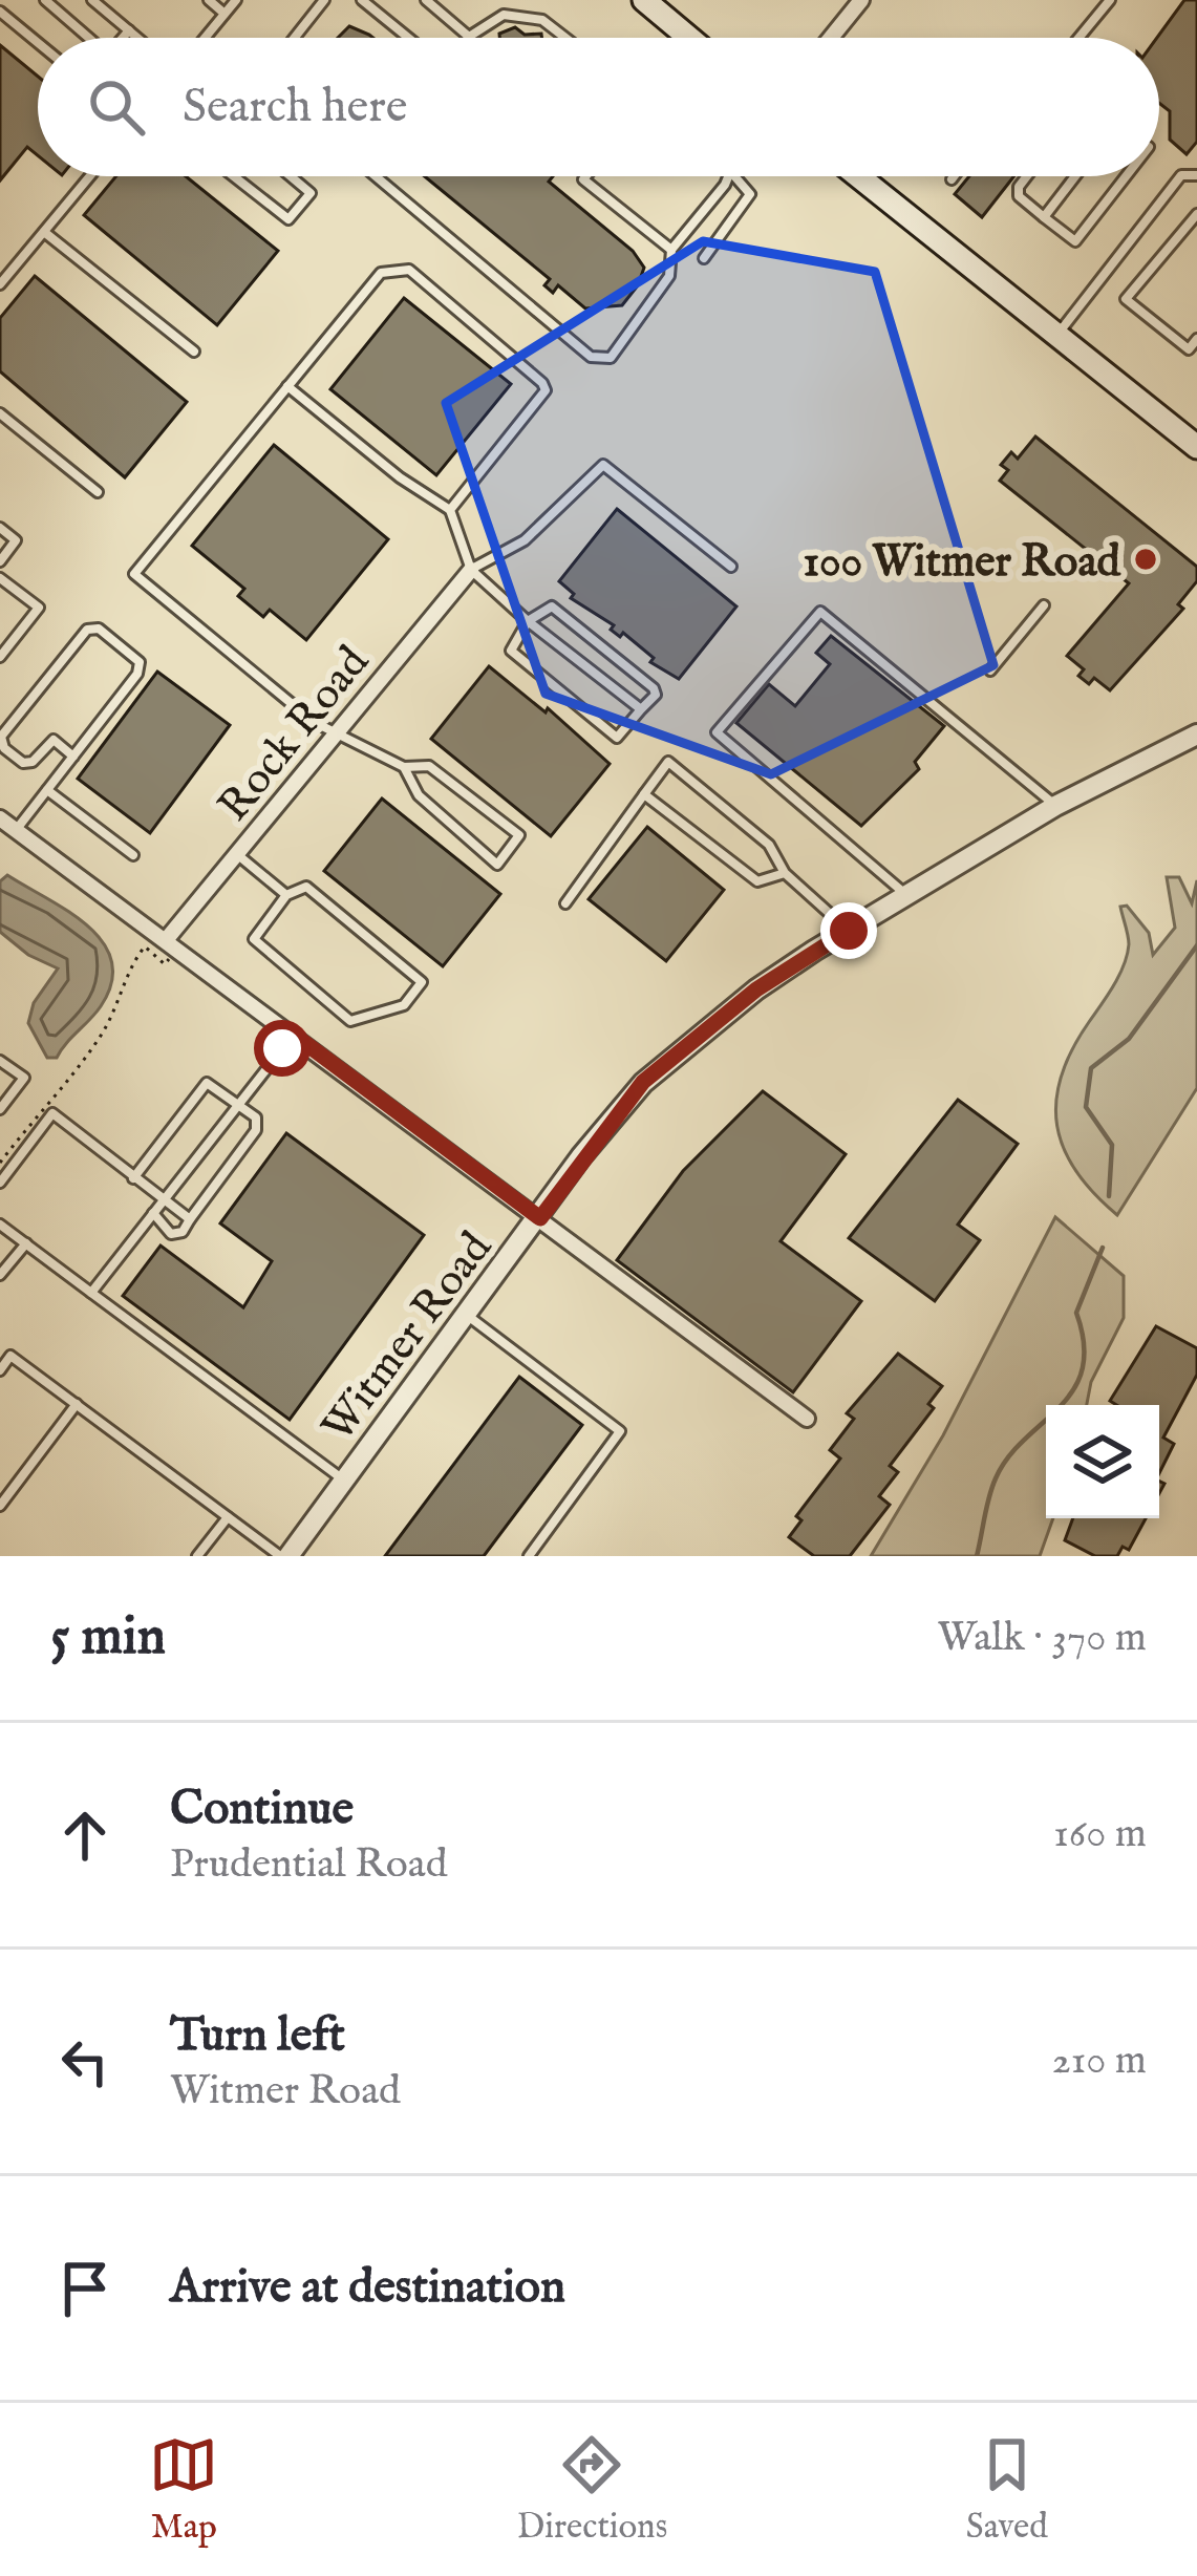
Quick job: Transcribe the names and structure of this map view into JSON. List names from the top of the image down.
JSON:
{
  "streets": {
    "street": ["Rock Road", "Witmer Road"]
  },
  "places": ["100 Witmer Road"],
  "page": {
    "search": "Search here",
    "heading": ["5 min", "Walk · 370 m"],
    "list": [
      ["Continue", "Prudential Road", "160 m"],
      ["Turn left", "Witmer Road", "210 m"],
      "Arrive at destination"
    ],
    "nav": ["Map", "Directions", "Saved"]
  }
}
